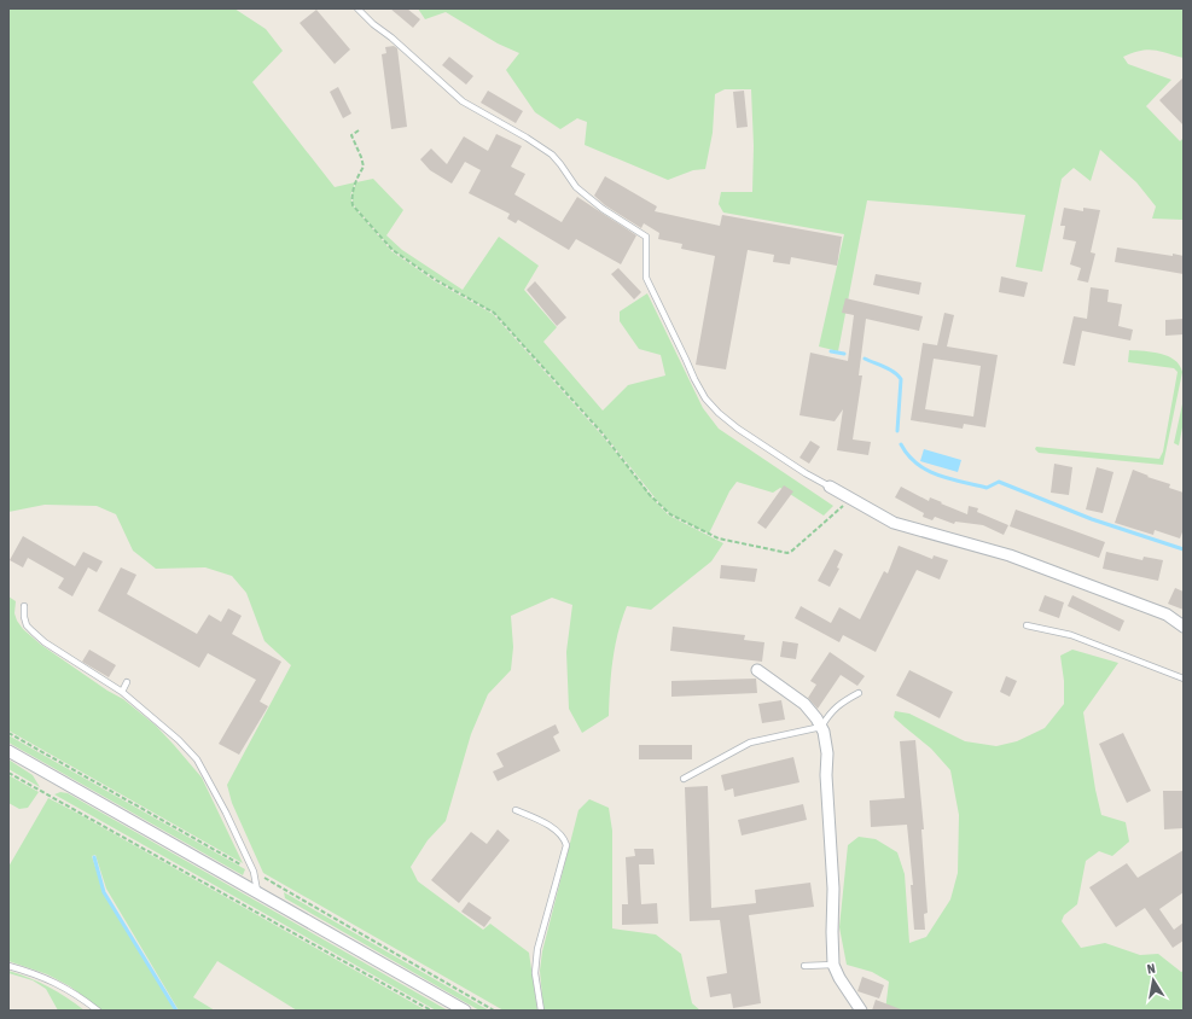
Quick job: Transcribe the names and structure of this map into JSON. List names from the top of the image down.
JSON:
{
  "north": "top"
}
